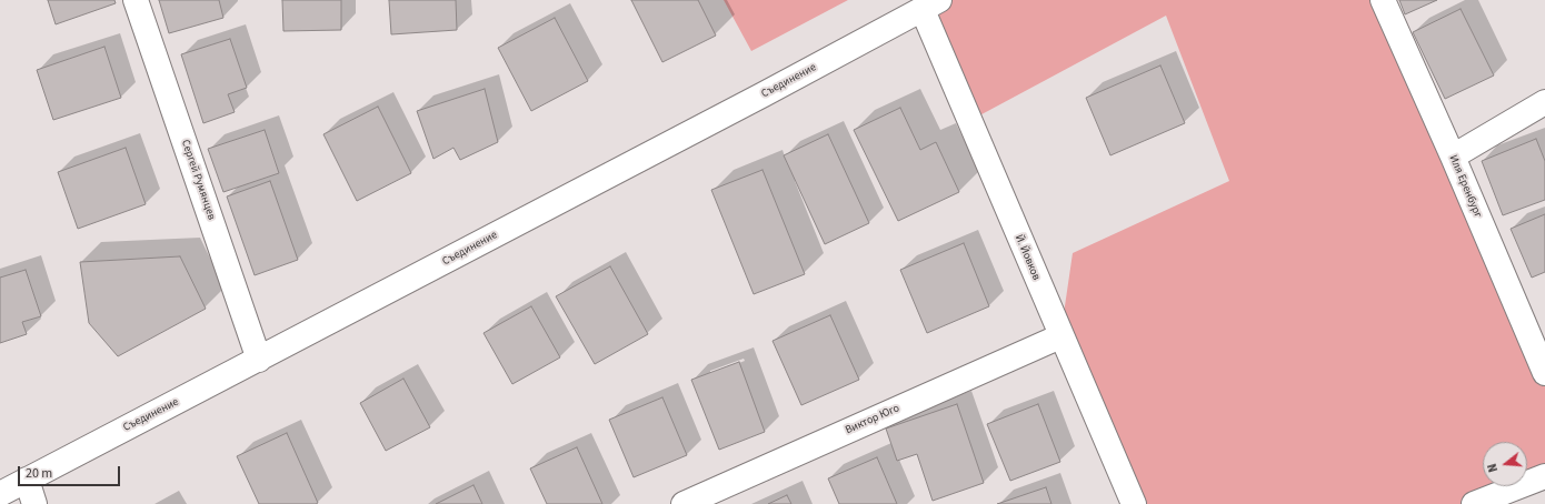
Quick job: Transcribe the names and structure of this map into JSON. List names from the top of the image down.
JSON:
{
  "streets": {
    "street": [
      "Съединение",
      "Сергей Румянцев",
      "Иля Еренбург",
      "Й. Йовков",
      "Виктор Юго"
    ]
  },
  "crossings": [
    ["Съединение", "Сергей Румянцев"],
    ["Съединение", "Й. Йовков"],
    ["Й. Йовков", "Виктор Юго"]
  ],
  "scale_bar": "20 m",
  "north": "left"
}
